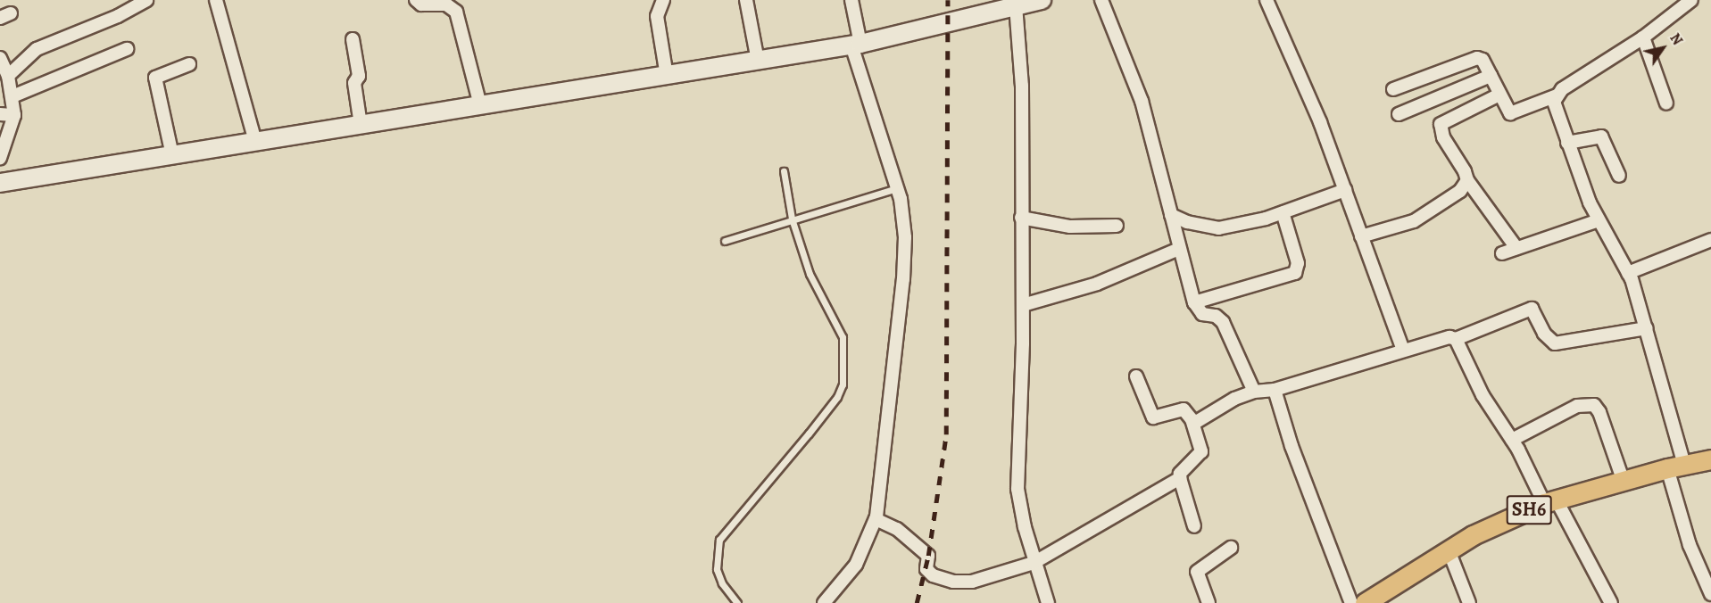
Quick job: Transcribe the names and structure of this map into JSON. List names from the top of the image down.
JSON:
{
  "streets": {
    "main road": ["SH6"]
  },
  "north": "top right"
}
